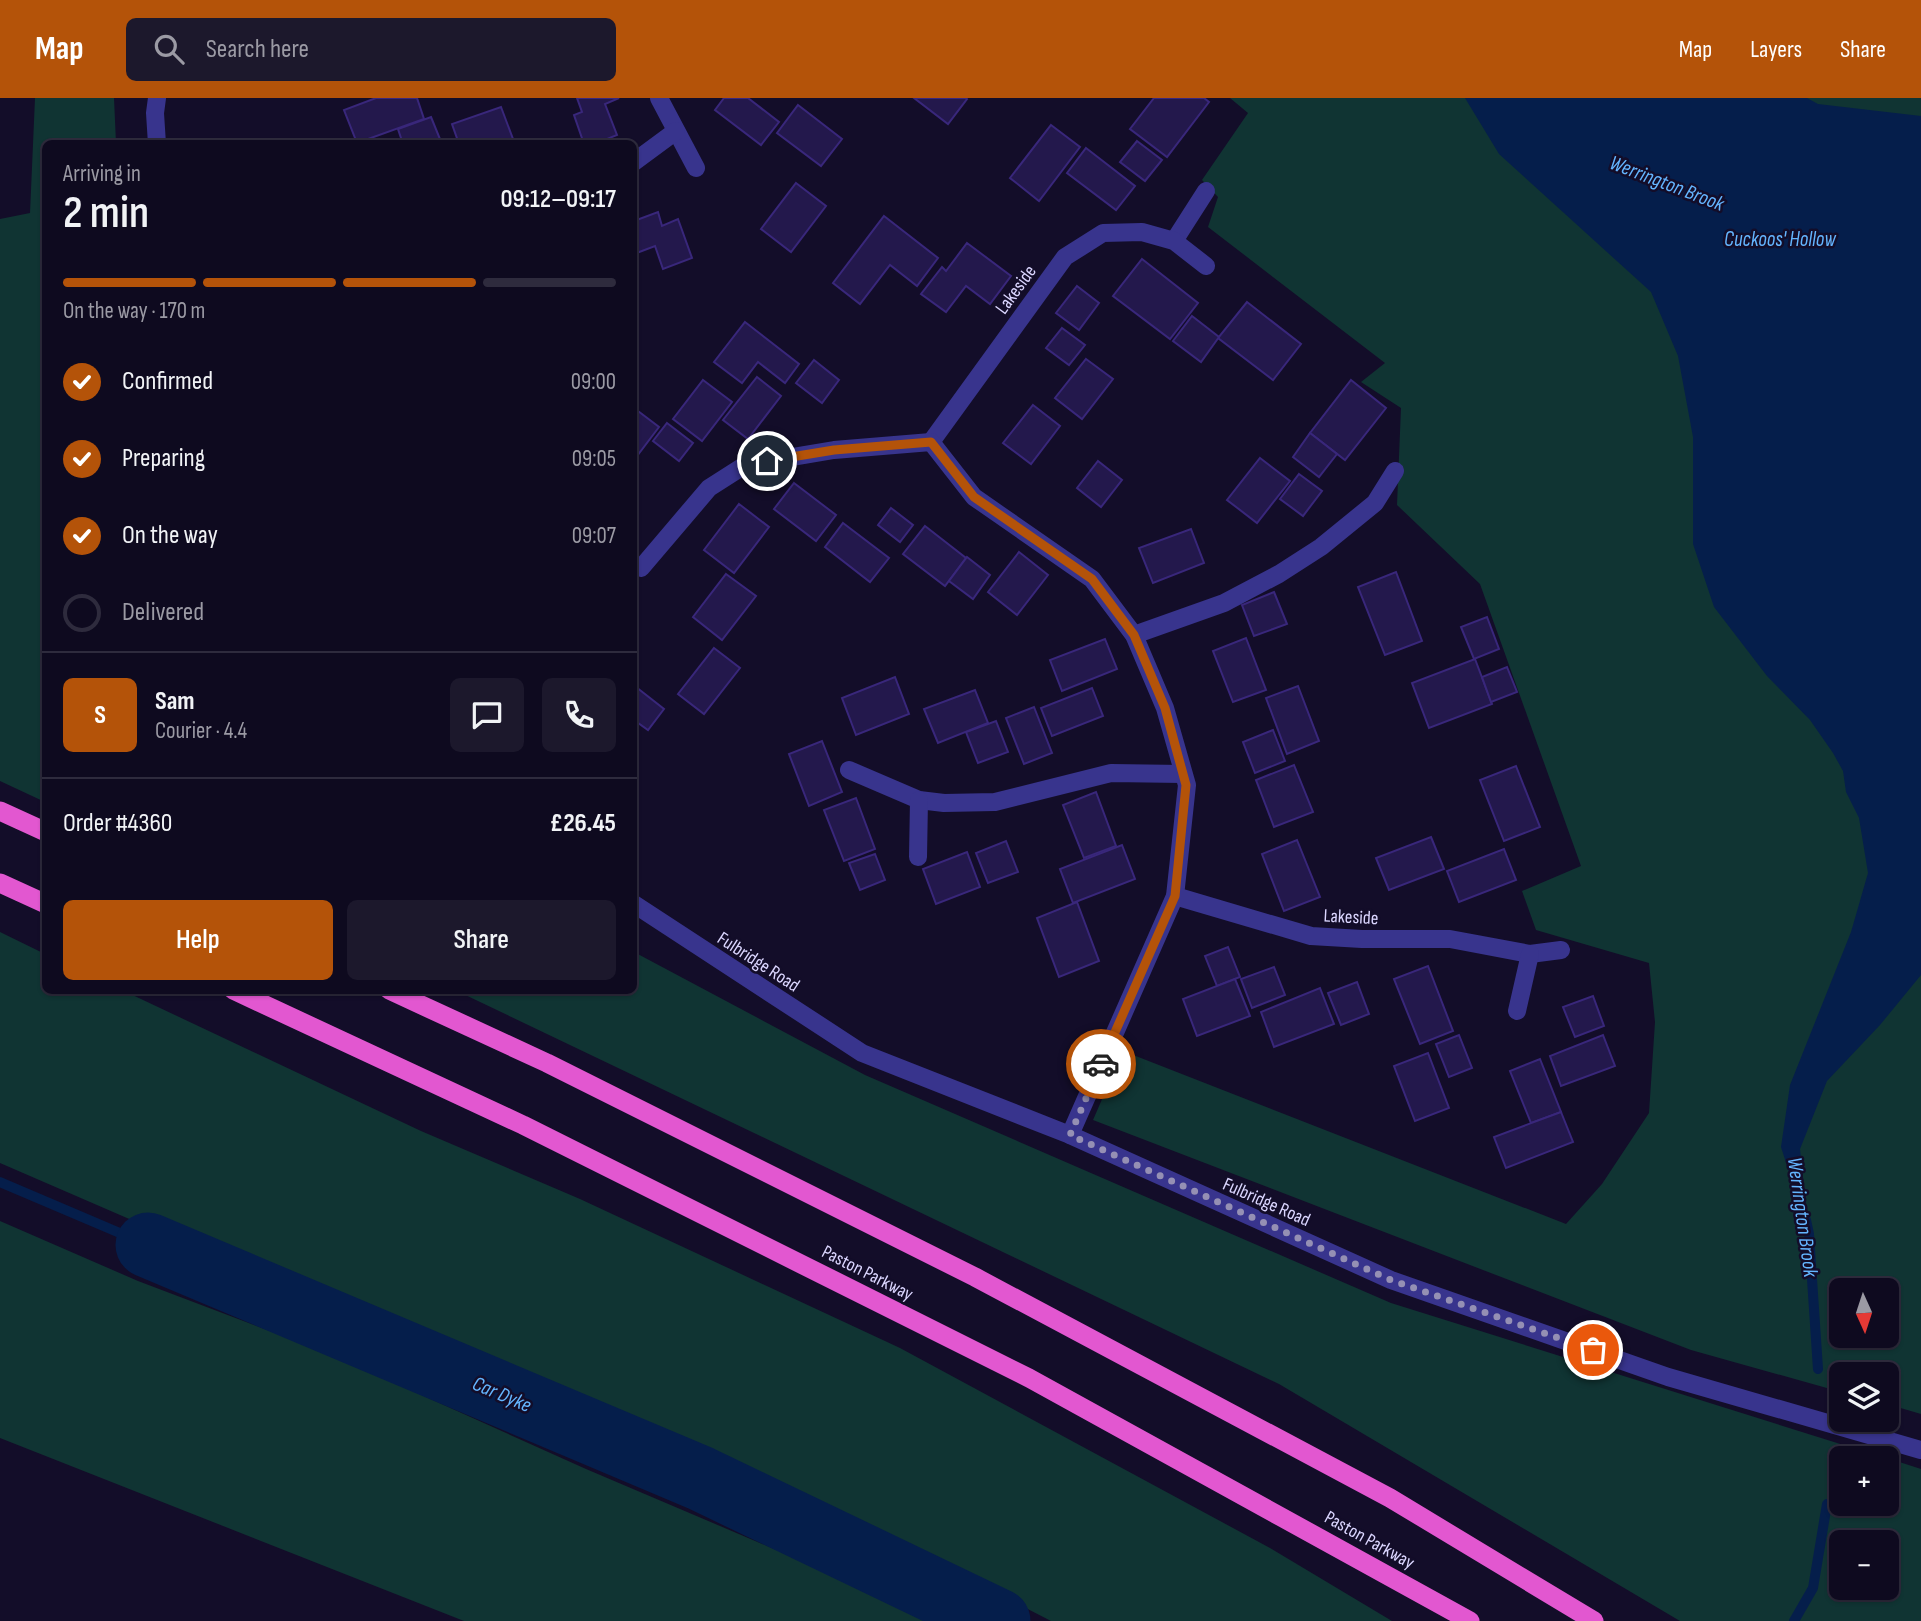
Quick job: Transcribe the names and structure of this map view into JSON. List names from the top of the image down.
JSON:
{
  "streets": {
    "highway": ["Paston Parkway"],
    "street": ["Lakeside", "Fulbridge Road"]
  },
  "water": ["Werrington Brook", "Cuckoos' Hollow", "Car Dyke"],
  "north": "bottom",
  "page": {
    "header": "Map",
    "search": "Search here",
    "nav": ["Map", "Layers", "Share"],
    "heading": ["2 min", "Arriving in", "09:12–09:17"],
    "panel": [
      "Sam",
      "Courier · 4.4",
      "Order #4360",
      "£26.45"
    ],
    "bar": "On the way · 170 m",
    "list": [
      ["Confirmed", "09:00"],
      ["Preparing", "09:05"],
      ["On the way", "09:07"],
      "Delivered"
    ],
    "round": "S",
    "buttons": ["Help", "Share"],
    "map_buttons": ["+", "−"]
  }
}
